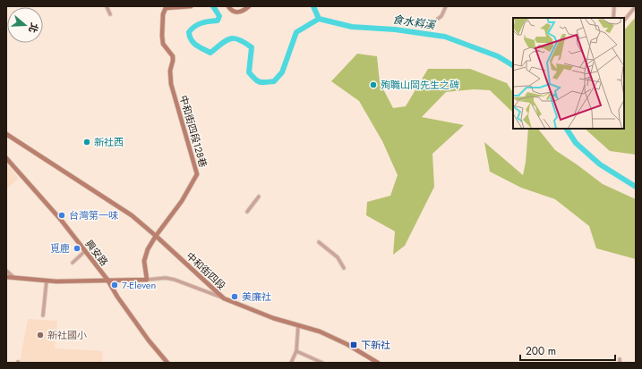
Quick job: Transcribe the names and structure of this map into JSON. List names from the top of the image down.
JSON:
{
  "streets": {
    "street": ["中和街四段128巷", "興安路", "中和街四段"]
  },
  "crossings": [
    ["中和街四段128巷", "中和街四段"]
  ],
  "water": ["食水嵙溪"],
  "places": {
    "other": [
      "殉職山岡先生之碑",
      "新社西",
      "台灣第一味",
      "覓鹿",
      "7-Eleven",
      "美廉社",
      "新社國小"
    ],
    "transit": ["下新社"]
  },
  "scale_bar": "200 m",
  "north": "right"
}
